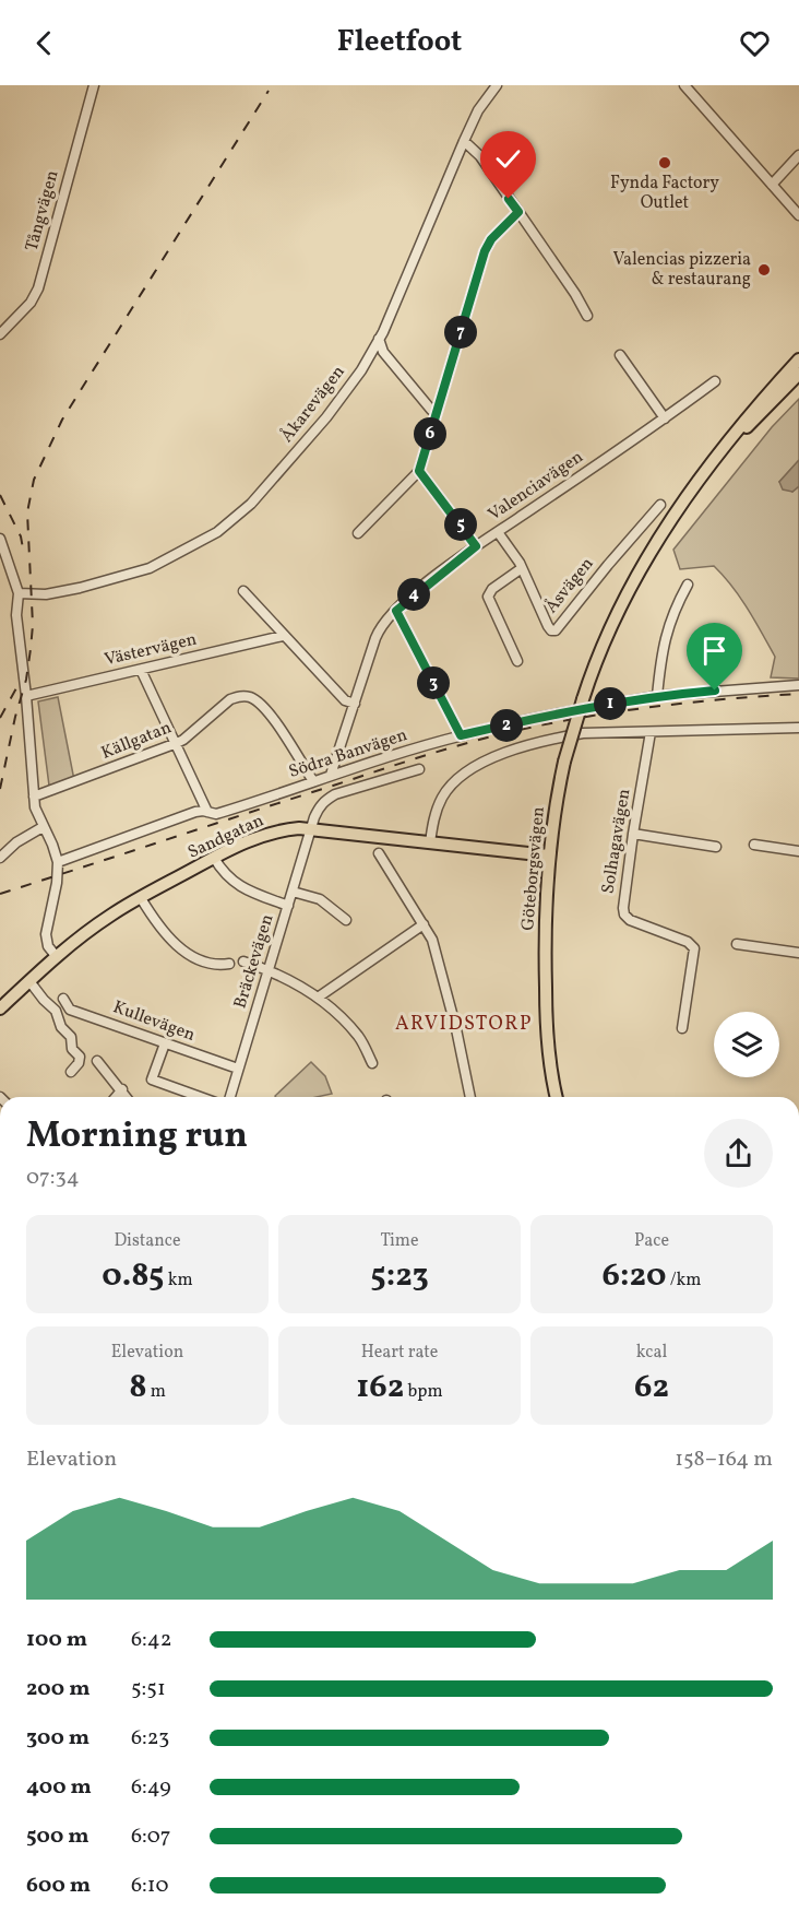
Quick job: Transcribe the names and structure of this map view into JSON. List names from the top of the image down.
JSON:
{
  "streets": {
    "main road": ["Sandgatan", "Göteborgsvägen"],
    "street": [
      "Tångvägen",
      "Åkarevägen",
      "Valenciavägen",
      "Åsvägen",
      "Västervägen",
      "Källgatan",
      "Södra Banvägen",
      "Solhagavägen",
      "Bräckevägen",
      "Kullevägen"
    ]
  },
  "crossings": [
    ["Valenciavägen", "Åsvägen"],
    ["Valenciavägen", "Södra Banvägen"],
    ["Källgatan", "Södra Banvägen"],
    ["Sandgatan", "Göteborgsvägen"],
    ["Sandgatan", "Bräckevägen"],
    ["Bräckevägen", "Kullevägen"]
  ],
  "districts": ["ARVIDSTORP"],
  "places": ["Fynda Factory Outlet", "Valencias pizzeria & restaurang"],
  "page": {
    "header": "Fleetfoot",
    "pins": [
      "7",
      "6",
      "5",
      "4",
      "3",
      "1",
      "2"
    ],
    "heading": ["Morning run", "07:34"],
    "stats": [
      ["Distance", "0.85 km"],
      ["Time", "5:23"],
      ["Pace", "6:20 /km"],
      ["Elevation", "8 m"],
      ["Heart rate", "162 bpm"],
      ["kcal", "62"]
    ],
    "chart": ["Elevation", "158–164 m"],
    "list": [
      {
        "name": "100 m",
        "note": "6:42"
      },
      {
        "name": "200 m",
        "note": "5:51"
      },
      {
        "name": "300 m",
        "note": "6:23"
      },
      {
        "name": "400 m",
        "note": "6:49"
      },
      {
        "name": "500 m",
        "note": "6:07"
      },
      {
        "name": "600 m",
        "note": "6:10"
      }
    ]
  }
}
